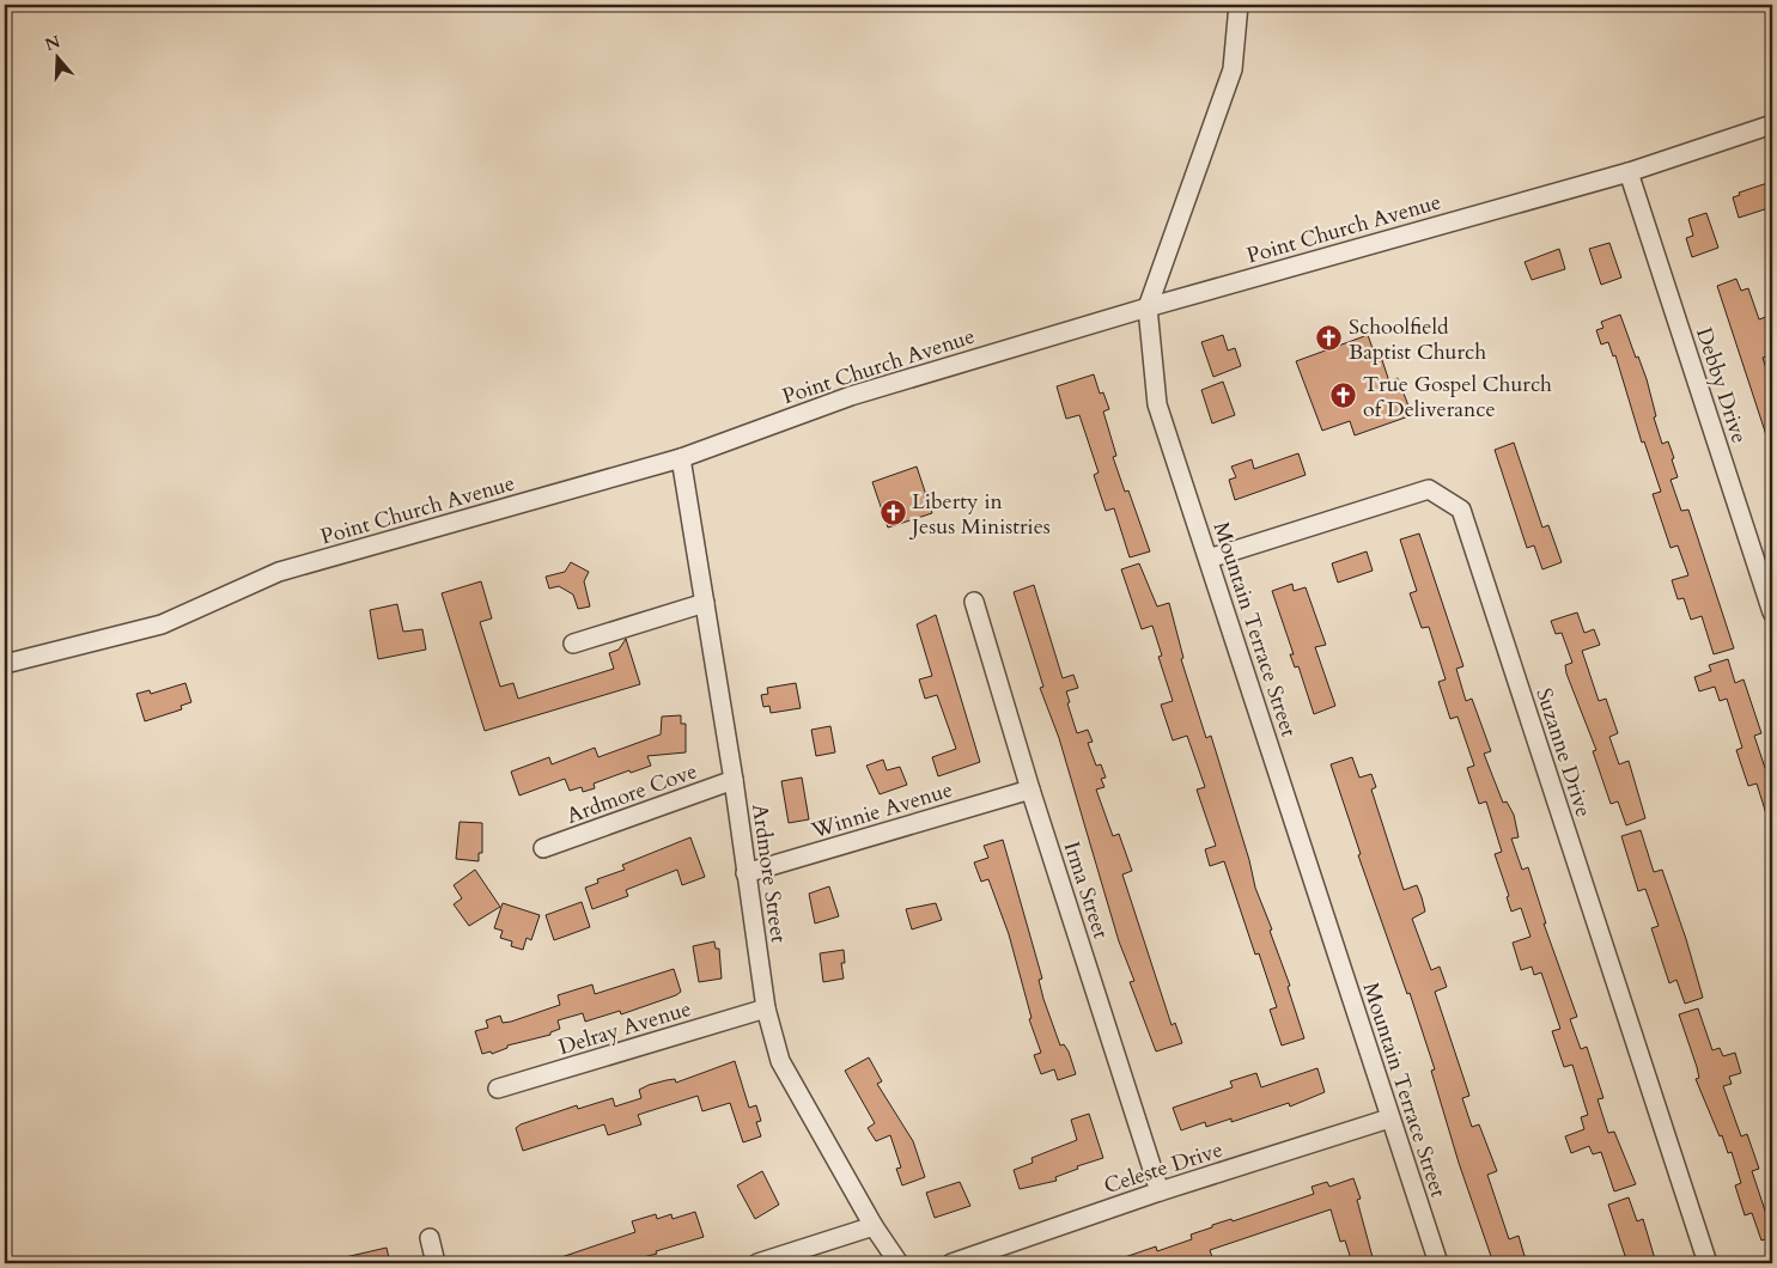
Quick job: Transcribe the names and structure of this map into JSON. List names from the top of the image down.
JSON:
{
  "streets": {
    "street": [
      "Point Church Avenue",
      "Debby Drive",
      "Mountain Terrace Street",
      "Suzanne Drive",
      "Ardmore Cove",
      "Winnie Avenue",
      "Ardmore Street",
      "Irma Street",
      "Delray Avenue",
      "Celeste Drive"
    ]
  },
  "crossings": [
    ["Point Church Avenue", "Debby Drive"],
    ["Point Church Avenue", "Mountain Terrace Street"],
    ["Point Church Avenue", "Ardmore Street"],
    ["Mountain Terrace Street", "Suzanne Drive"],
    ["Mountain Terrace Street", "Celeste Drive"],
    ["Ardmore Cove", "Ardmore Street"],
    ["Winnie Avenue", "Ardmore Street"],
    ["Winnie Avenue", "Irma Street"],
    ["Ardmore Street", "Delray Avenue"],
    ["Irma Street", "Celeste Drive"]
  ],
  "places": {
    "church": ["Schoolfield Baptist Church", "True Gospel Church of Deliverance", "Liberty in Jesus Ministries"]
  },
  "north": "top"
}
